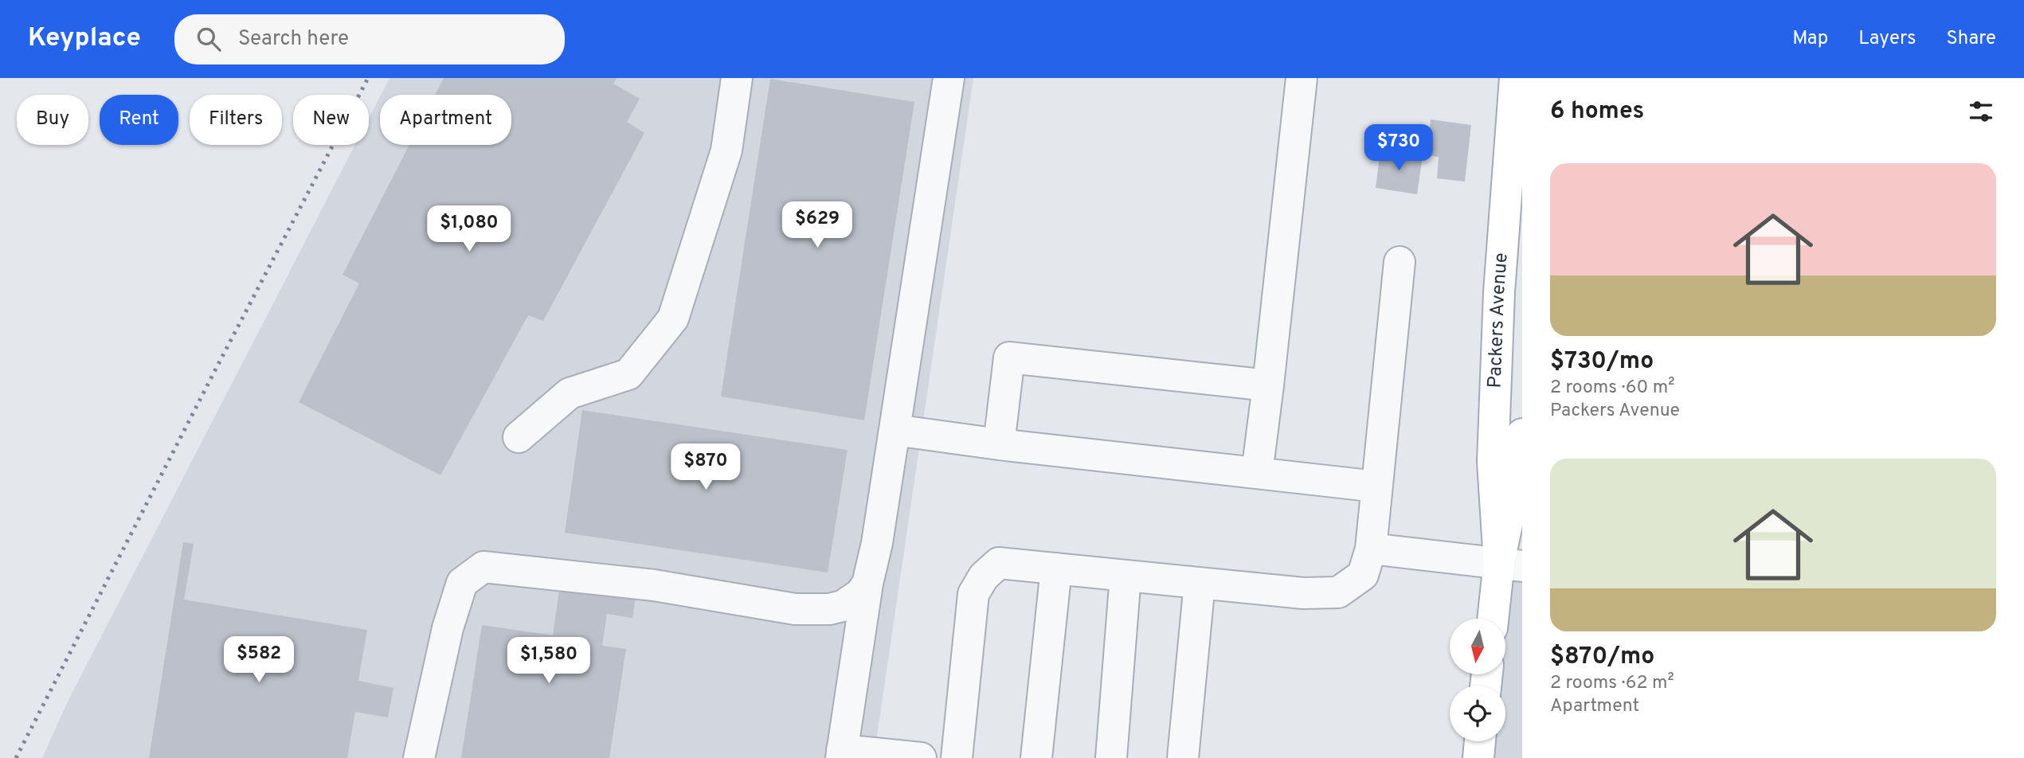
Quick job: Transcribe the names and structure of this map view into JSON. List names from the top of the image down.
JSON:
{
  "streets": {
    "main road": ["Packers Avenue"]
  },
  "north": "bottom",
  "page": {
    "header": "Keyplace",
    "search": "Search here",
    "nav": ["Map", "Layers", "Share"],
    "heading": "6 homes",
    "chip": [
      "Buy",
      "Rent",
      "Filters",
      "New",
      "Apartment"
    ],
    "price": [
      "$730",
      "$629",
      "$1,080",
      "$870",
      "$582",
      "$1,580"
    ],
    "list": [
      {
        "name": "$730/mo",
        "note": "2 rooms · 60 m² · Packers Avenue"
      },
      {
        "name": "$870/mo",
        "note": "2 rooms · 62 m² · Apartment"
      }
    ]
  }
}
